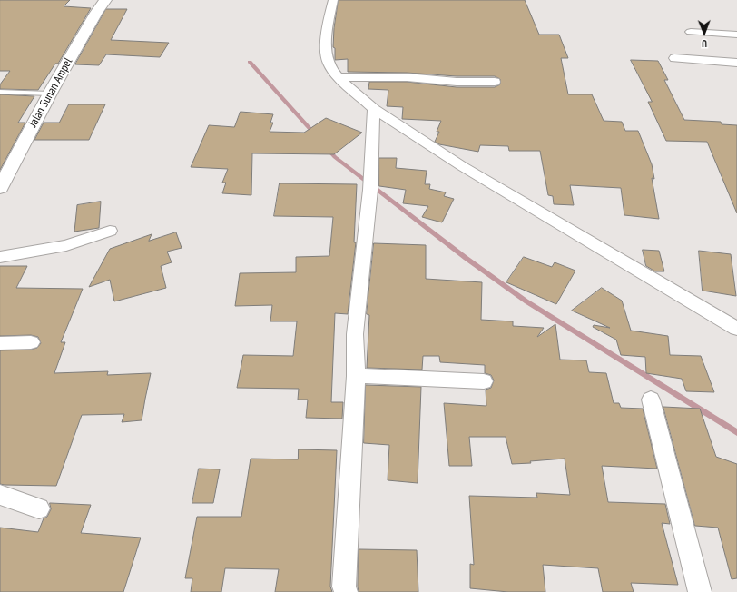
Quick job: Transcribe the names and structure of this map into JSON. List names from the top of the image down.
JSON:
{
  "streets": {
    "main road": ["Jalan Sunan Ampel"]
  },
  "north": "bottom"
}
